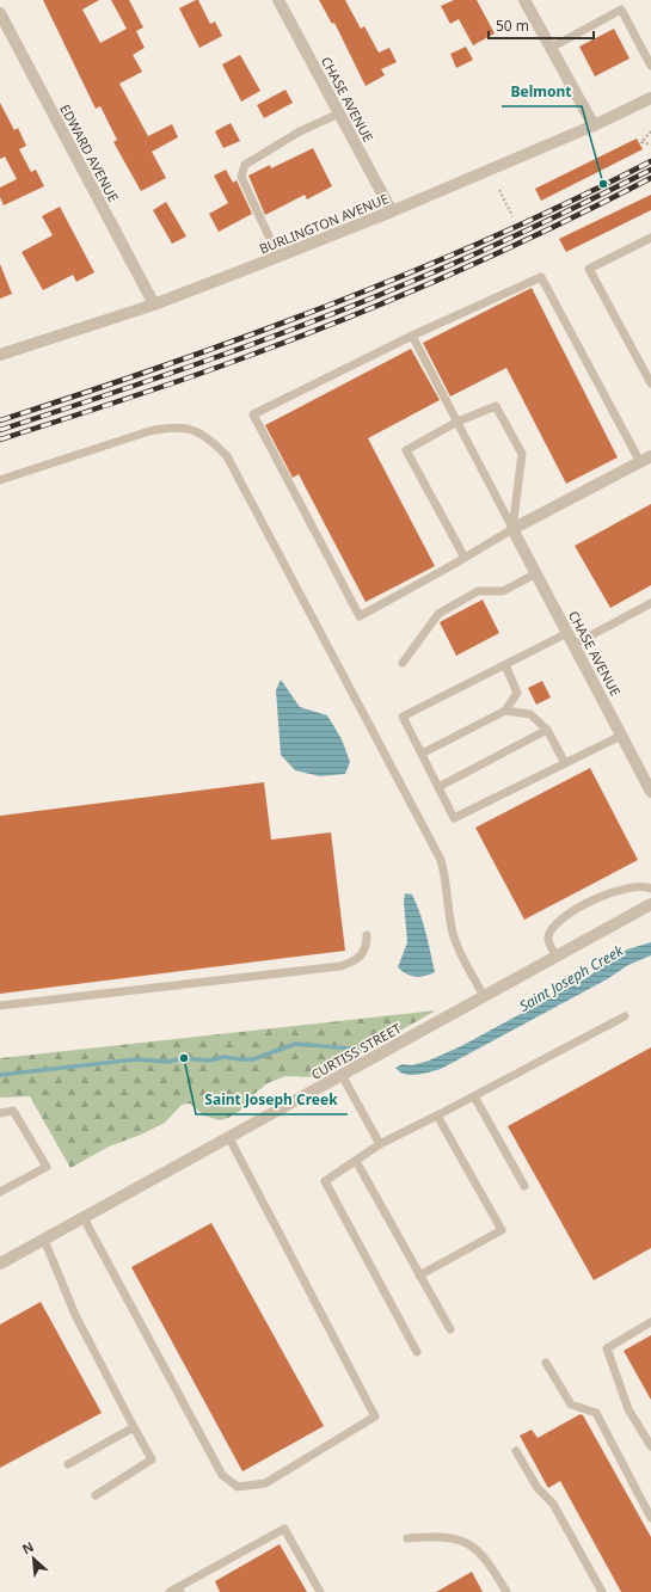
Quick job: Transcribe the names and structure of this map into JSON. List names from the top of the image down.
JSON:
{
  "streets": {
    "street": [
      "CHASE AVENUE",
      "EDWARD AVENUE",
      "BURLINGTON AVENUE",
      "CURTISS STREET"
    ]
  },
  "crossings": [
    ["CHASE AVENUE", "BURLINGTON AVENUE"],
    ["EDWARD AVENUE", "BURLINGTON AVENUE"]
  ],
  "water": ["Saint Joseph Creek"],
  "places": ["Belmont", "Saint Joseph Creek"],
  "scale_bar": "50 m",
  "north": "top left"
}
